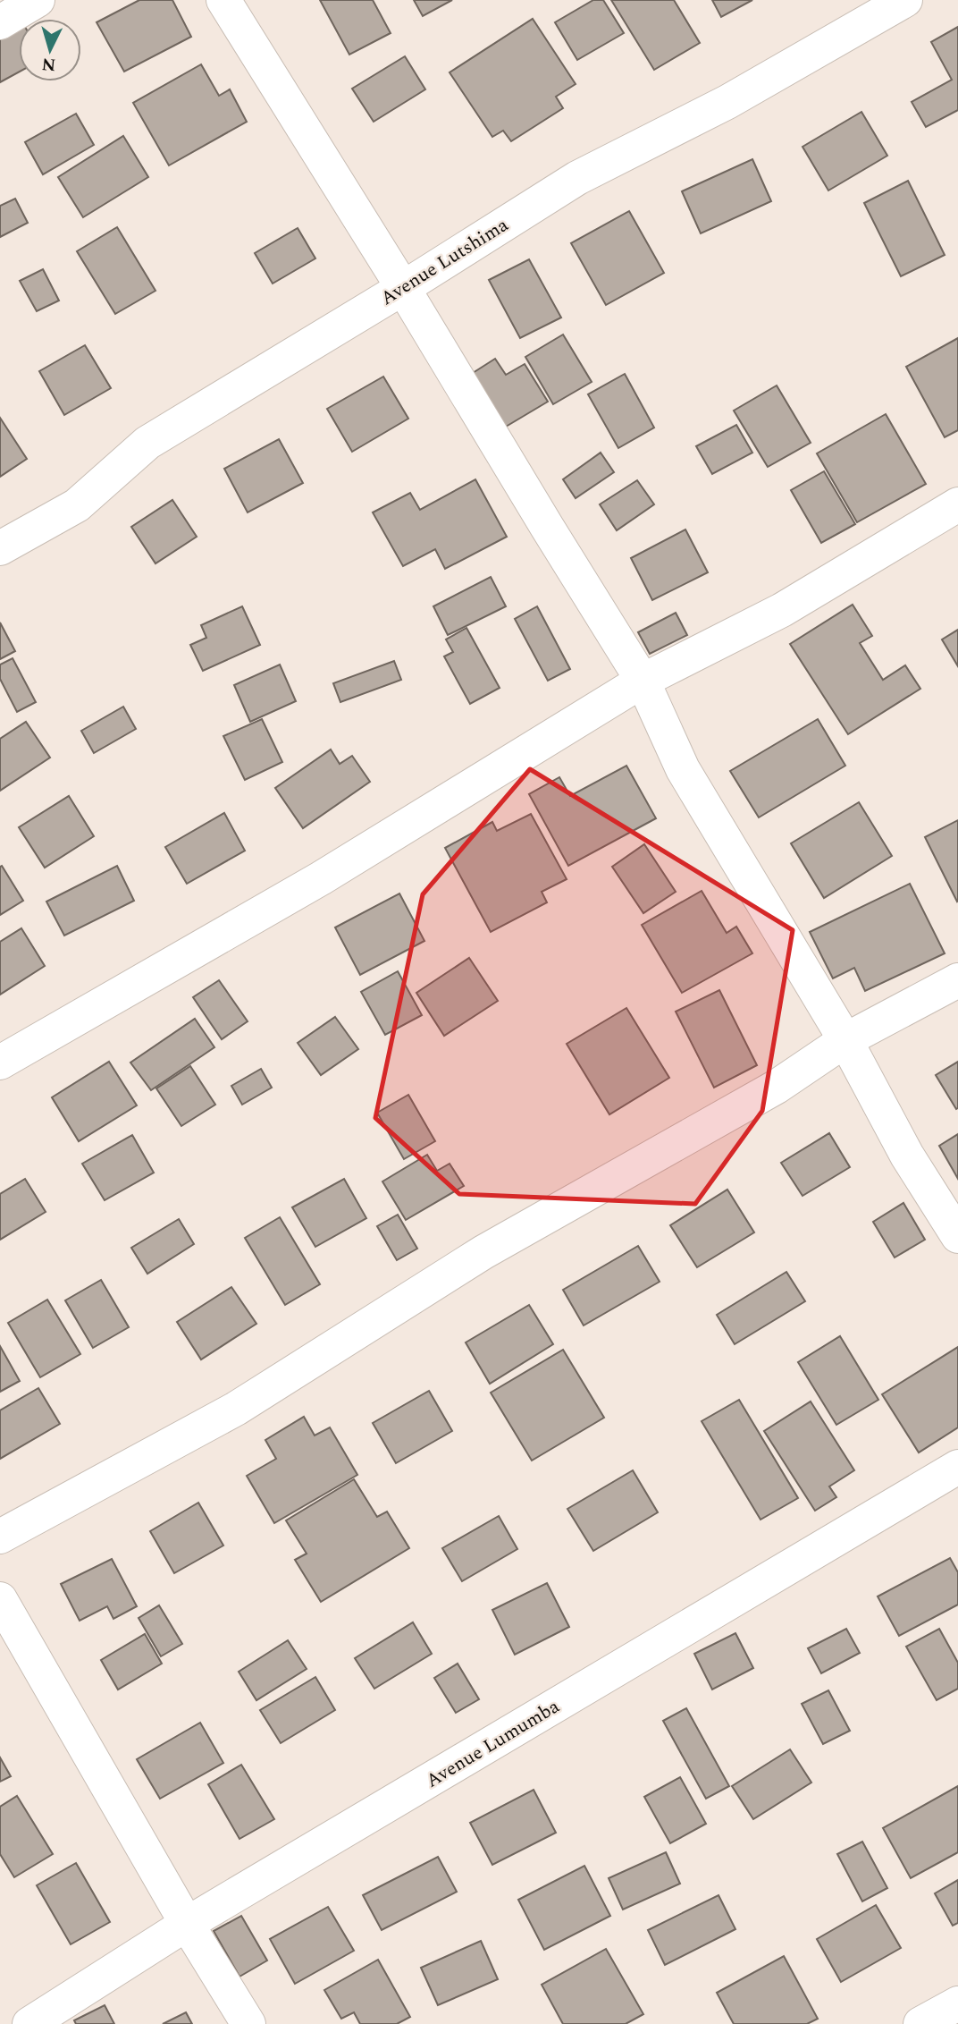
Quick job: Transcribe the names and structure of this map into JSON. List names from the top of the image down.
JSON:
{
  "streets": {
    "street": ["Avenue Lutshima", "Avenue Lumumba"]
  },
  "north": "bottom"
}
